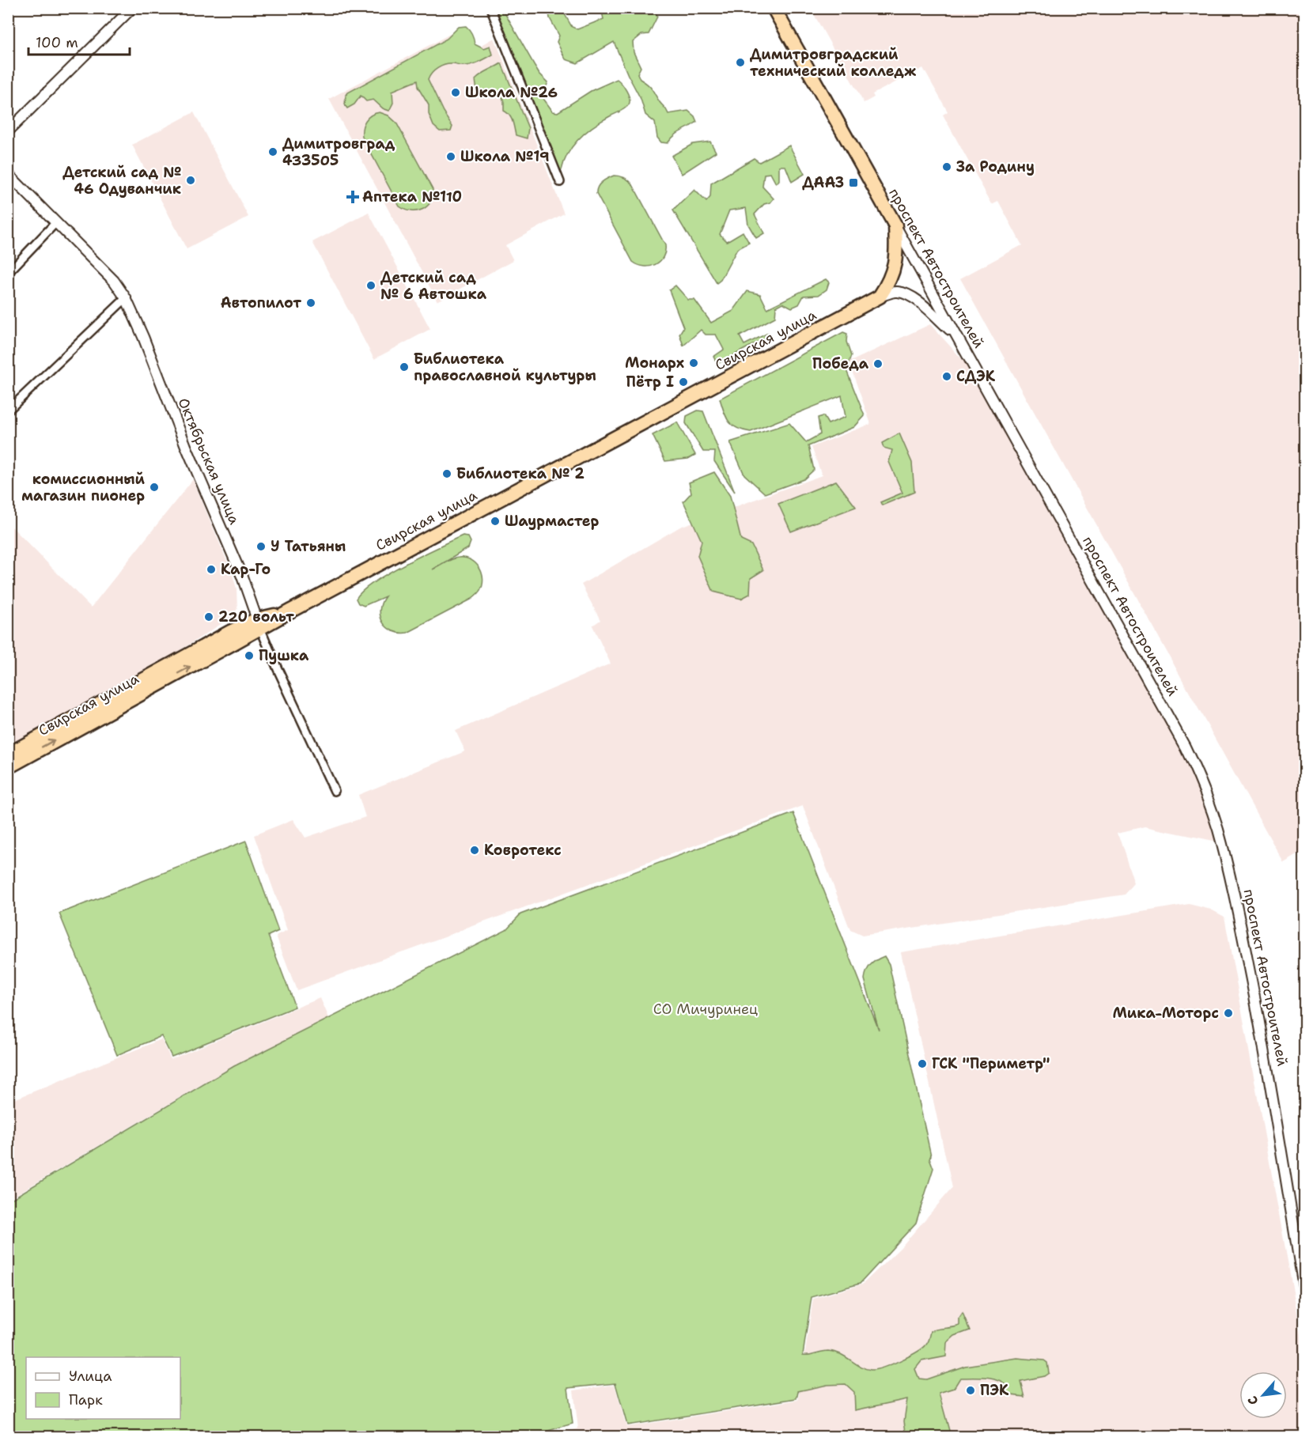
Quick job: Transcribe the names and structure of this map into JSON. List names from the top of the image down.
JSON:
{
  "streets": {
    "highway": ["проспект Автостроителей", "Свирская улица"],
    "main road": ["Октябрьская улица"]
  },
  "crossings": [
    ["проспект Автостроителей", "Свирская улица"],
    ["Свирская улица", "Октябрьская улица"]
  ],
  "parks": ["СО Мичуринец"],
  "places": {
    "other": [
      "Димитровградский технический колледж",
      "Школа №26",
      "Димитровград 433505",
      "Школа №19",
      "За Родину",
      "Детский сад № 46 Одуванчик",
      "Детский сад № 6 Автошка",
      "Автопилот",
      "Монарх",
      "Победа",
      "Библиотека православной культуры",
      "СДЭК",
      "Пётр I",
      "Библиотека № 2",
      "комиссионный магазин пионер",
      "Шаурмастер",
      "У Татьяны",
      "Кар-Го",
      "220 вольт",
      "Пушка",
      "Ковротекс",
      "Мика-Моторс",
      "ГСК \"Периметр\"",
      "ПЭК"
    ],
    "transit": ["ДААЗ"],
    "health": ["Аптека №110"]
  },
  "legend": ["Улица", "Парк"],
  "scale_bar": "100 m",
  "north": "bottom left"
}
